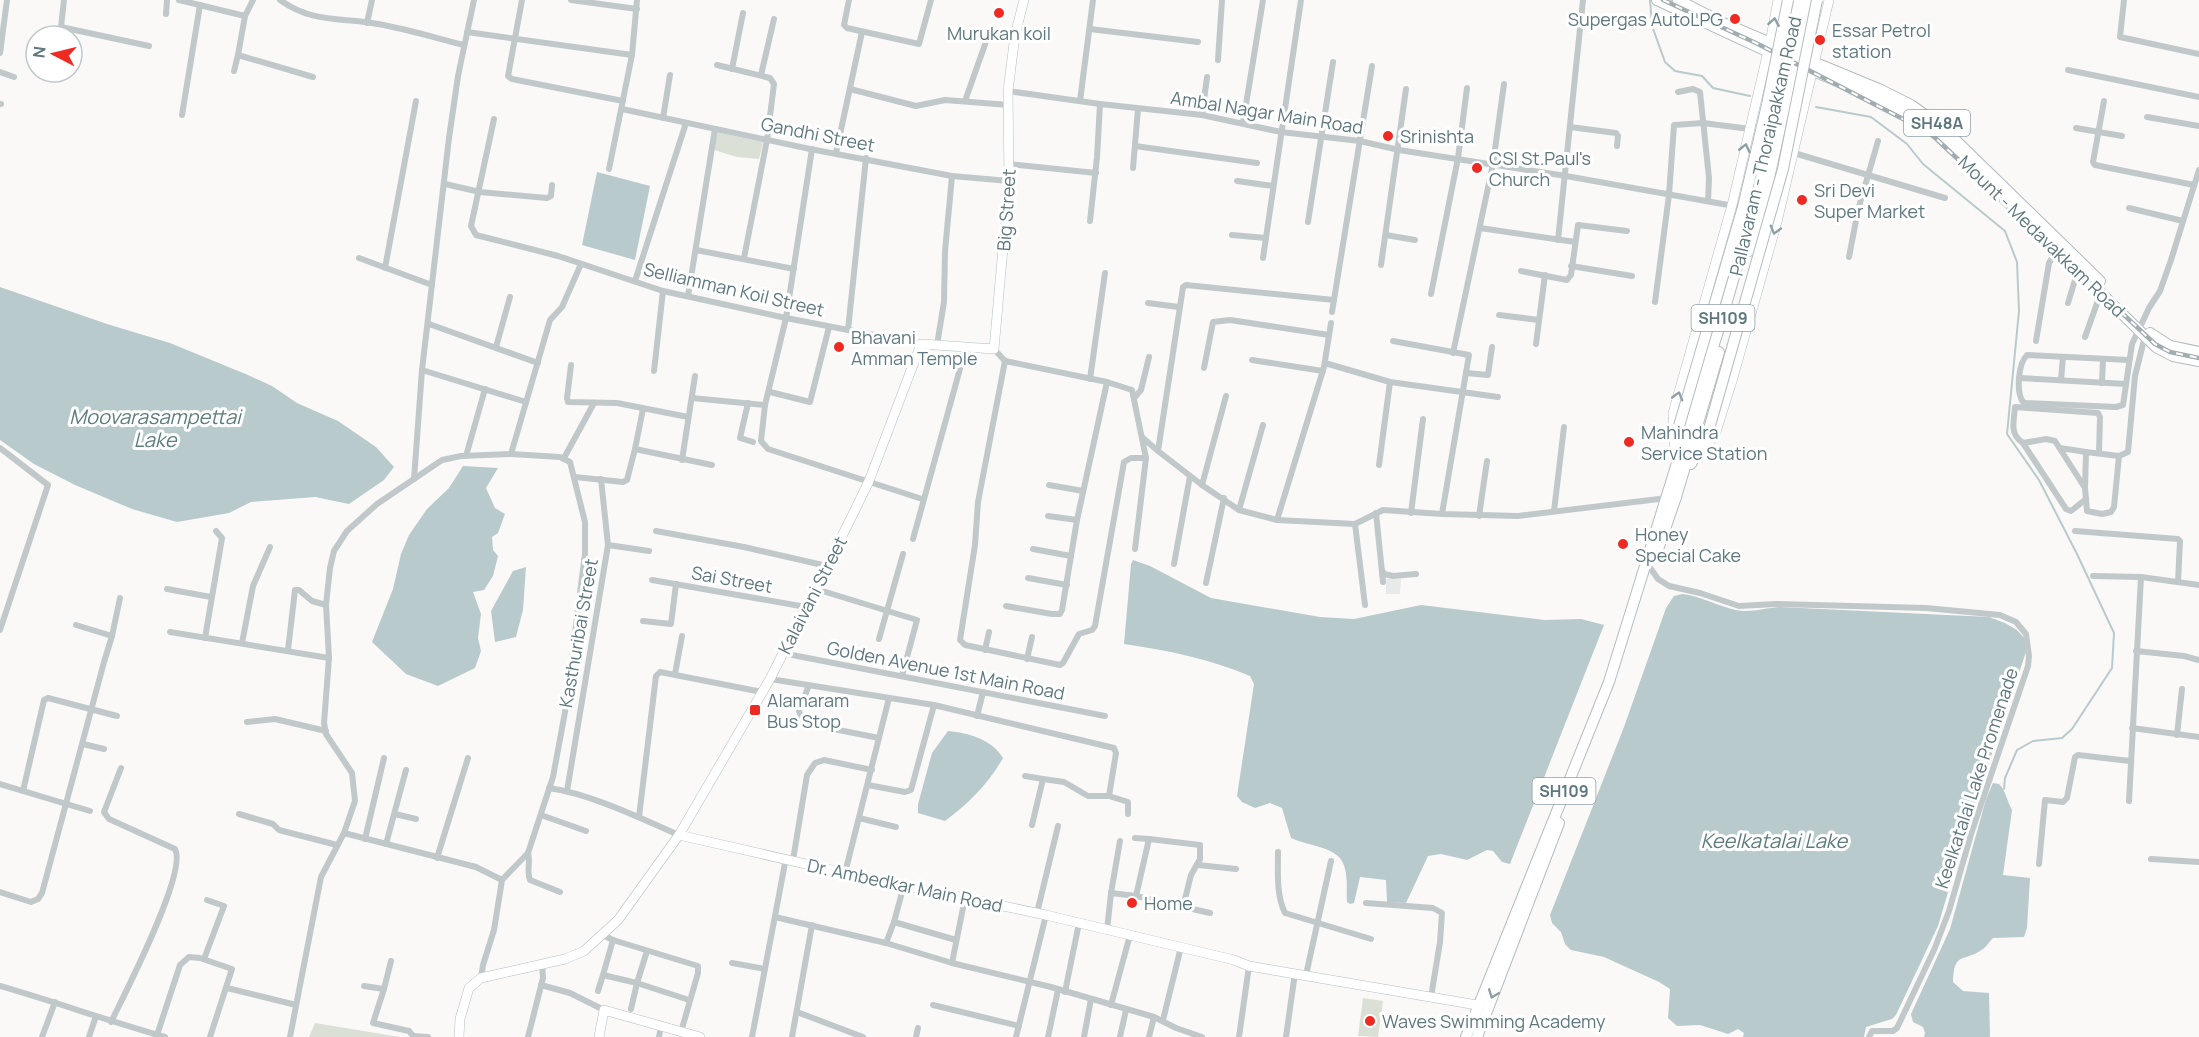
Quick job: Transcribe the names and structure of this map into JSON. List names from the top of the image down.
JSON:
{
  "streets": {
    "main road": [
      "SH48A",
      "Pallavaram - Thoraipakkam Road",
      "Mount - Medavakkam Road",
      "SH109"
    ],
    "street": [
      "Ambal Nagar Main Road",
      "Gandhi Street",
      "Big Street",
      "Selliamman Koil Street",
      "Sai Street",
      "Kalaivani Street",
      "Kasthuribai Street",
      "Golden Avenue 1st Main Road",
      "Keelkatalai Lake Promenade",
      "Dr. Ambedkar Main Road"
    ]
  },
  "crossings": [
    ["Ambal Nagar Main Road", "Pallavaram - Thoraipakkam Road"],
    ["Ambal Nagar Main Road", "Big Street"],
    ["SH48A", "Pallavaram - Thoraipakkam Road"],
    ["SH48A", "Mount - Medavakkam Road"],
    ["Gandhi Street", "Big Street"],
    ["Pallavaram - Thoraipakkam Road", "Keelkatalai Lake Promenade"],
    ["Pallavaram - Thoraipakkam Road", "Dr. Ambedkar Main Road"],
    ["Selliamman Koil Street", "Kalaivani Street"],
    ["Sai Street", "Kalaivani Street"],
    ["Kalaivani Street", "Golden Avenue 1st Main Road"],
    ["Kalaivani Street", "Dr. Ambedkar Main Road"]
  ],
  "water": ["Moovarasampettai Lake", "Keelkatalai Lake"],
  "places": {
    "other": [
      "Murukan koil",
      "Supergas AutoLPG",
      "Essar Petrol station",
      "Srinishta",
      "CSI St.Paul's Church",
      "Sri Devi Super Market",
      "Bhavani Amman Temple",
      "Mahindra Service Station",
      "Honey Special Cake",
      "Home",
      "Waves Swimming Academy"
    ],
    "transit": ["Alamaram Bus Stop"]
  },
  "north": "left"
}
